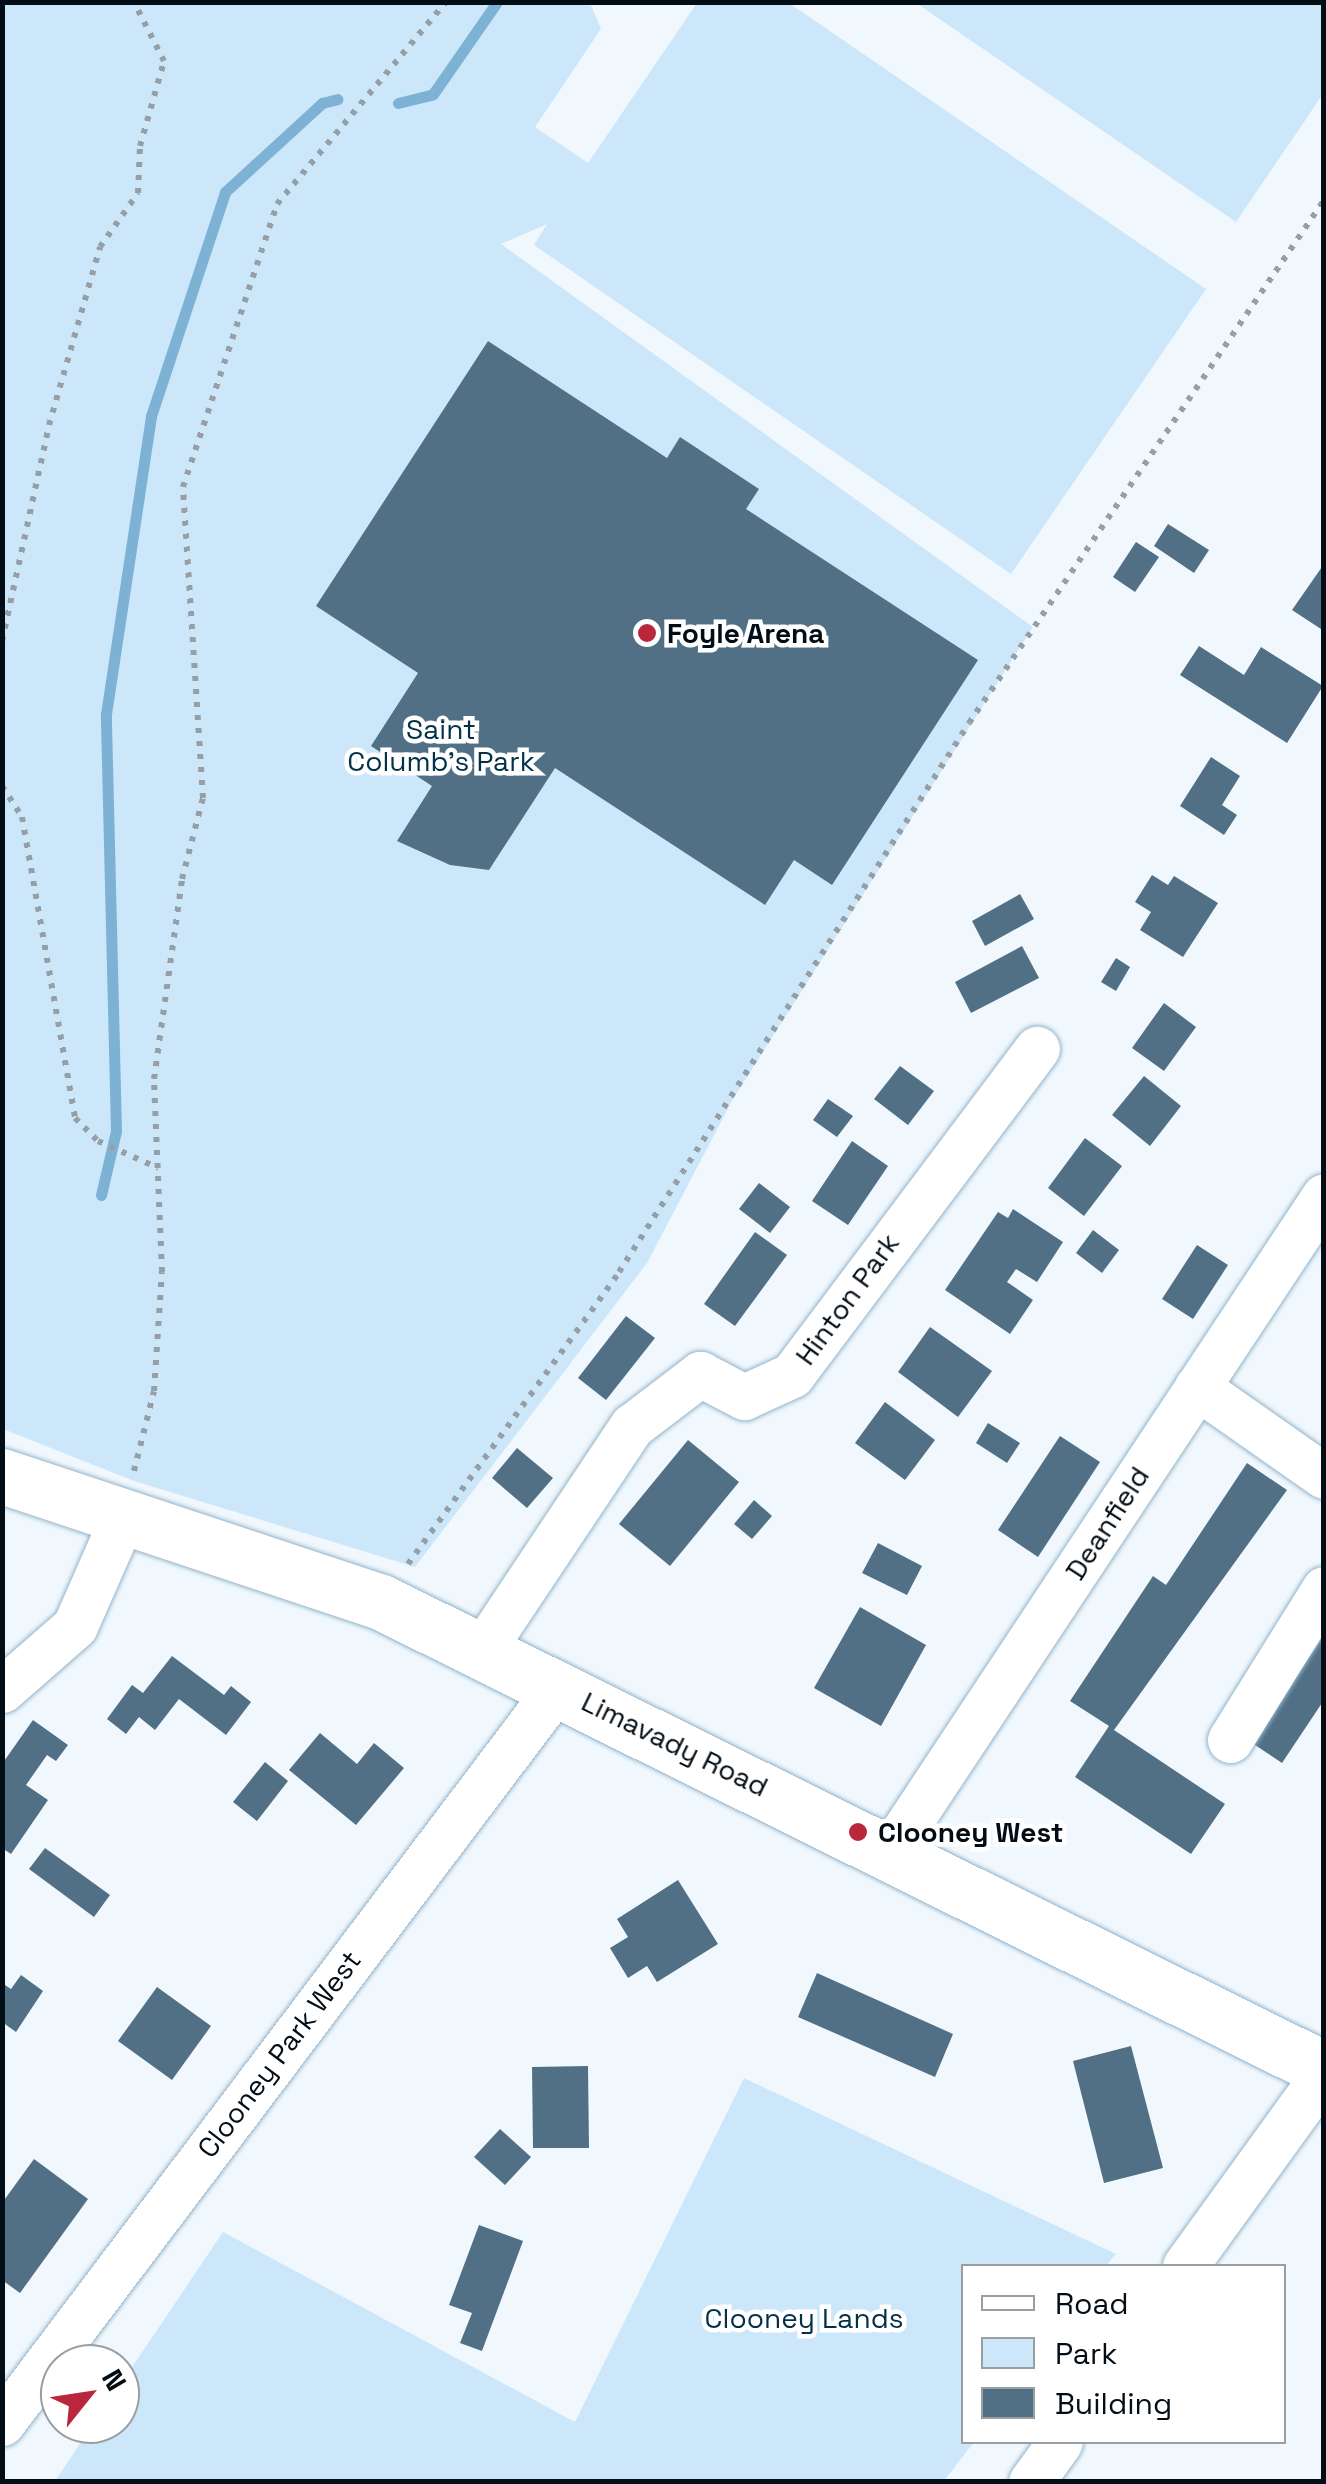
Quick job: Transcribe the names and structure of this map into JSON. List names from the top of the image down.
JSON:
{
  "streets": {
    "highway": ["Limavady Road"],
    "street": ["Hinton Park", "Deanfield", "Clooney Park West"]
  },
  "crossings": [
    ["Hinton Park", "Limavady Road"],
    ["Deanfield", "Limavady Road"],
    ["Limavady Road", "Clooney Park West"]
  ],
  "parks": ["Saint Columb's Park", "Clooney Lands"],
  "places": ["Foyle Arena", "Clooney West"],
  "legend": ["Road", "Park", "Building"],
  "north": "top right"
}
